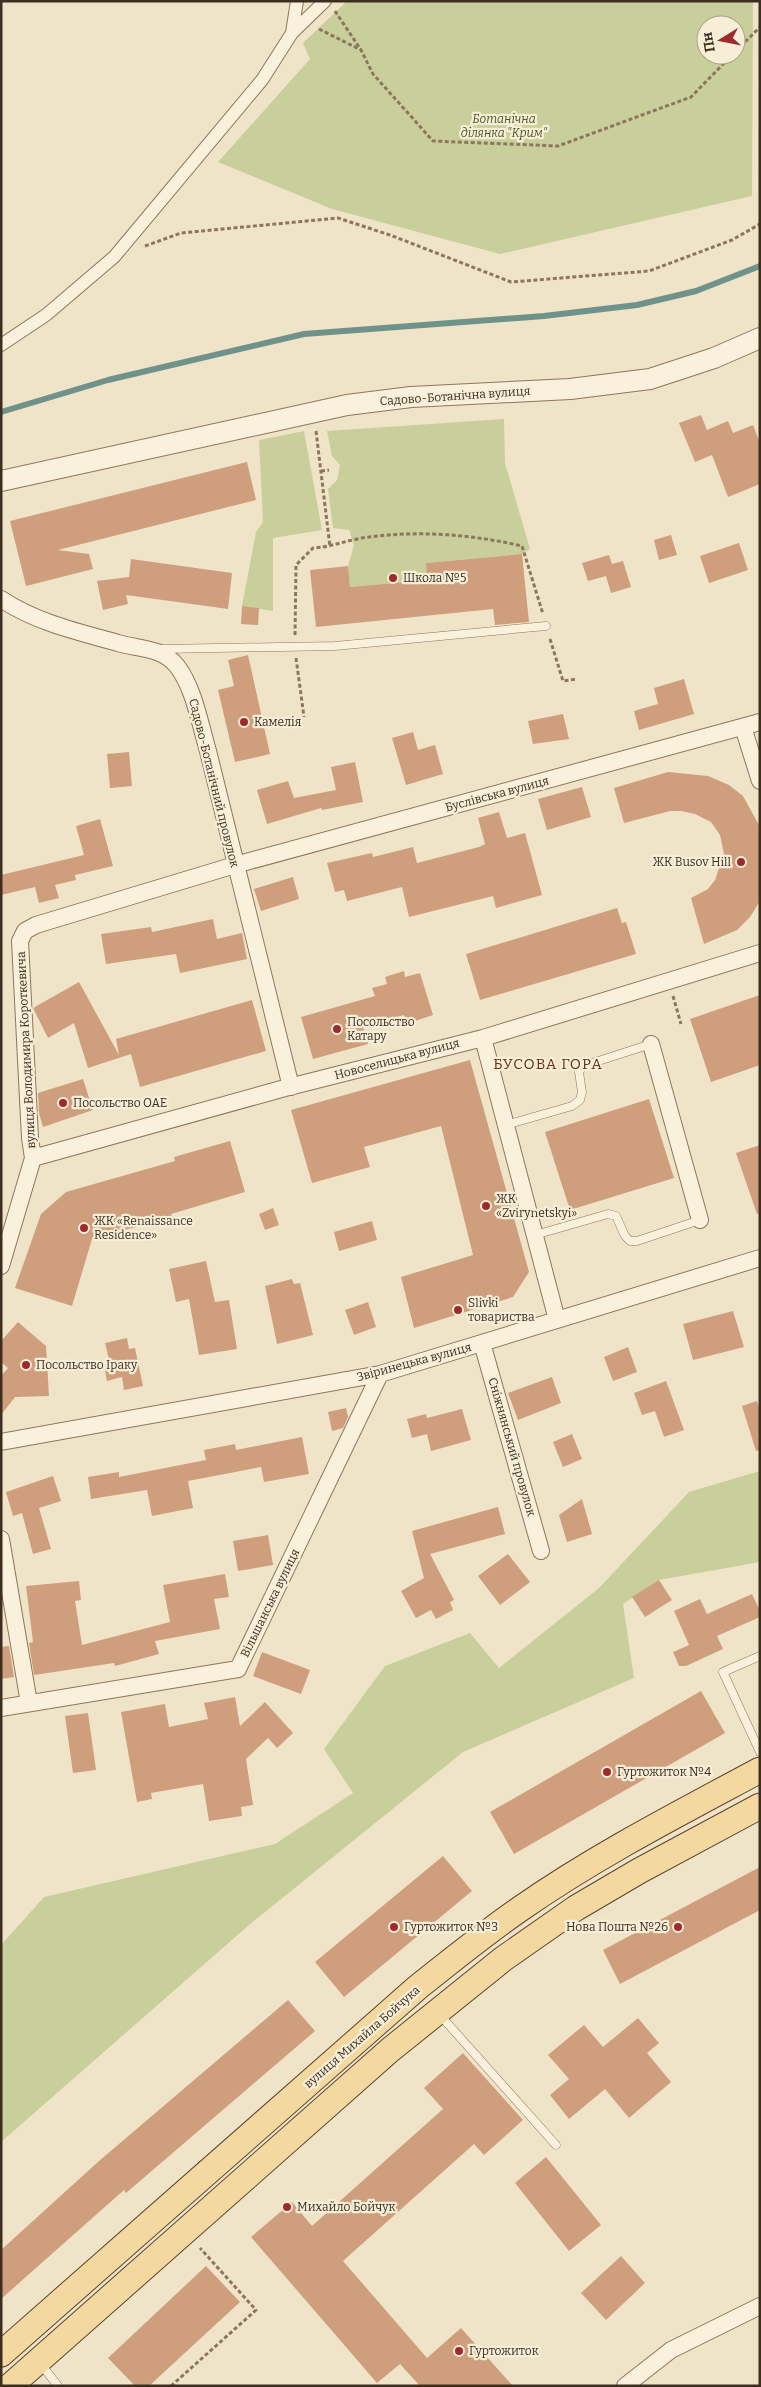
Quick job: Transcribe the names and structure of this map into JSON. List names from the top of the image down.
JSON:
{
  "streets": {
    "main road": ["вулиця Михайла Бойчука"],
    "street": [
      "Садово-Ботанічна вулиця",
      "Садово-Ботанічний провулок",
      "Буслівська вулиця",
      "вулиця Володимира Короткевича",
      "Новоселицька вулиця",
      "Звіринецька вулиця",
      "Сніжнянський провулок",
      "Вільшанська вулиця"
    ]
  },
  "crossings": [
    ["Садово-Ботанічний провулок", "Буслівська вулиця"],
    ["Садово-Ботанічний провулок", "вулиця Володимира Короткевича"],
    ["Садово-Ботанічний провулок", "Новоселицька вулиця"],
    ["Буслівська вулиця", "вулиця Володимира Короткевича"],
    ["вулиця Володимира Короткевича", "Новоселицька вулиця"],
    ["Звіринецька вулиця", "Сніжнянський провулок"],
    ["Звіринецька вулиця", "Вільшанська вулиця"]
  ],
  "districts": ["БУСОВА ГОРА"],
  "parks": ["Ботанічна ділянка \"Крим\""],
  "places": [
    "Школа №5",
    "Камелія",
    "ЖК Busov Hill",
    "Посольство Катару",
    "Посольство ОАЕ",
    "ЖК «Zvirynetskyi»",
    "ЖК «Renaissance Residence»",
    "Slivki товариства",
    "Посольство Іраку",
    "Гуртожиток №4",
    "Гуртожиток №3",
    "Нова Пошта №26",
    "Михайло Бойчук",
    "Гуртожиток"
  ],
  "north": "left"
}
